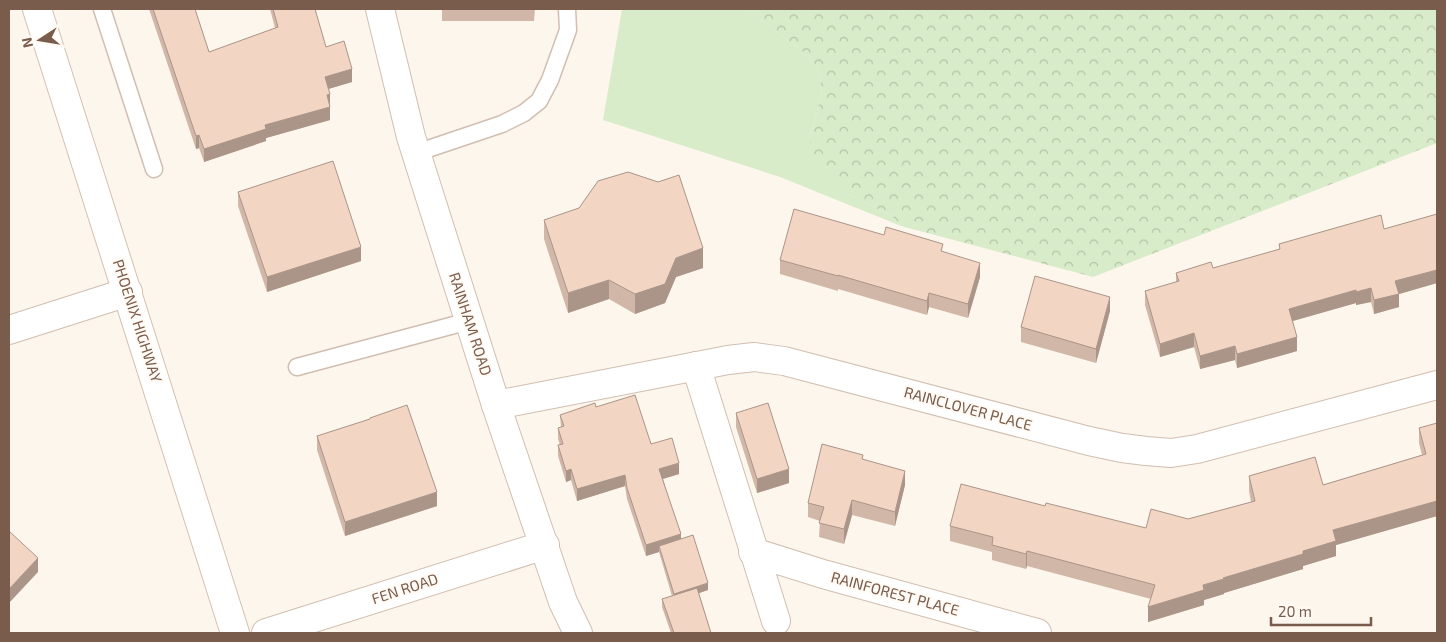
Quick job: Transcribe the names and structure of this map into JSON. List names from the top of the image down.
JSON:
{
  "streets": {
    "street": [
      "PHOENIX HIGHWAY",
      "RAINHAM ROAD",
      "RAINCLOVER PLACE",
      "FEN ROAD",
      "RAINFOREST PLACE"
    ]
  },
  "crossings": [
    ["RAINHAM ROAD", "RAINCLOVER PLACE"],
    ["RAINHAM ROAD", "FEN ROAD"]
  ],
  "scale_bar": "20 m",
  "north": "left"
}
